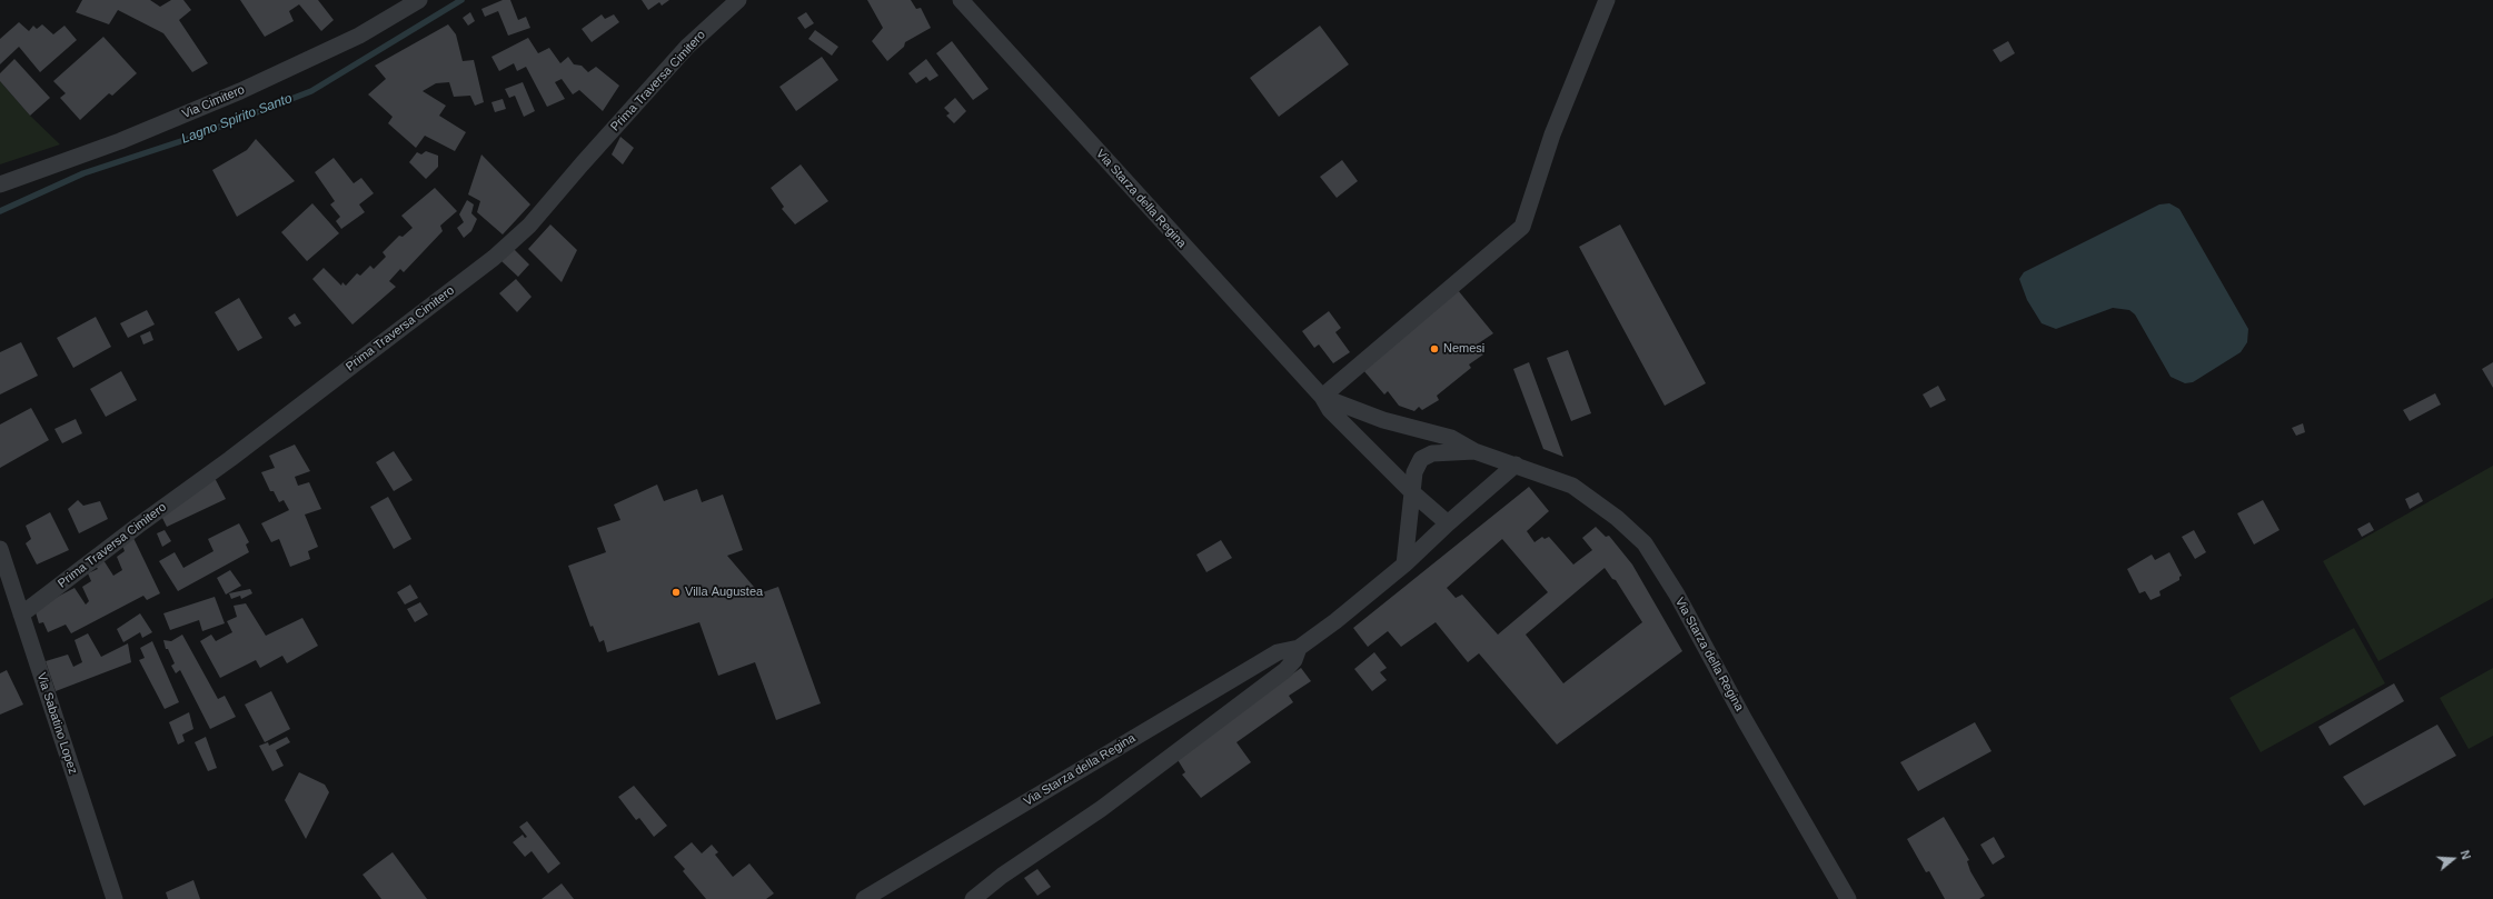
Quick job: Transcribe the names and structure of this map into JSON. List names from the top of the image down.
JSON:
{
  "streets": {
    "street": [
      "Prima Traversa Cimitero",
      "Via Cimitero",
      "Via Starza della Regina",
      "Via Sabatino Lopez"
    ]
  },
  "crossings": [
    ["Prima Traversa Cimitero", "Via Sabatino Lopez"]
  ],
  "water": ["Lagno Spirito Santo"],
  "places": ["Nemesi", "Villa Augustea"],
  "north": "right"
}
